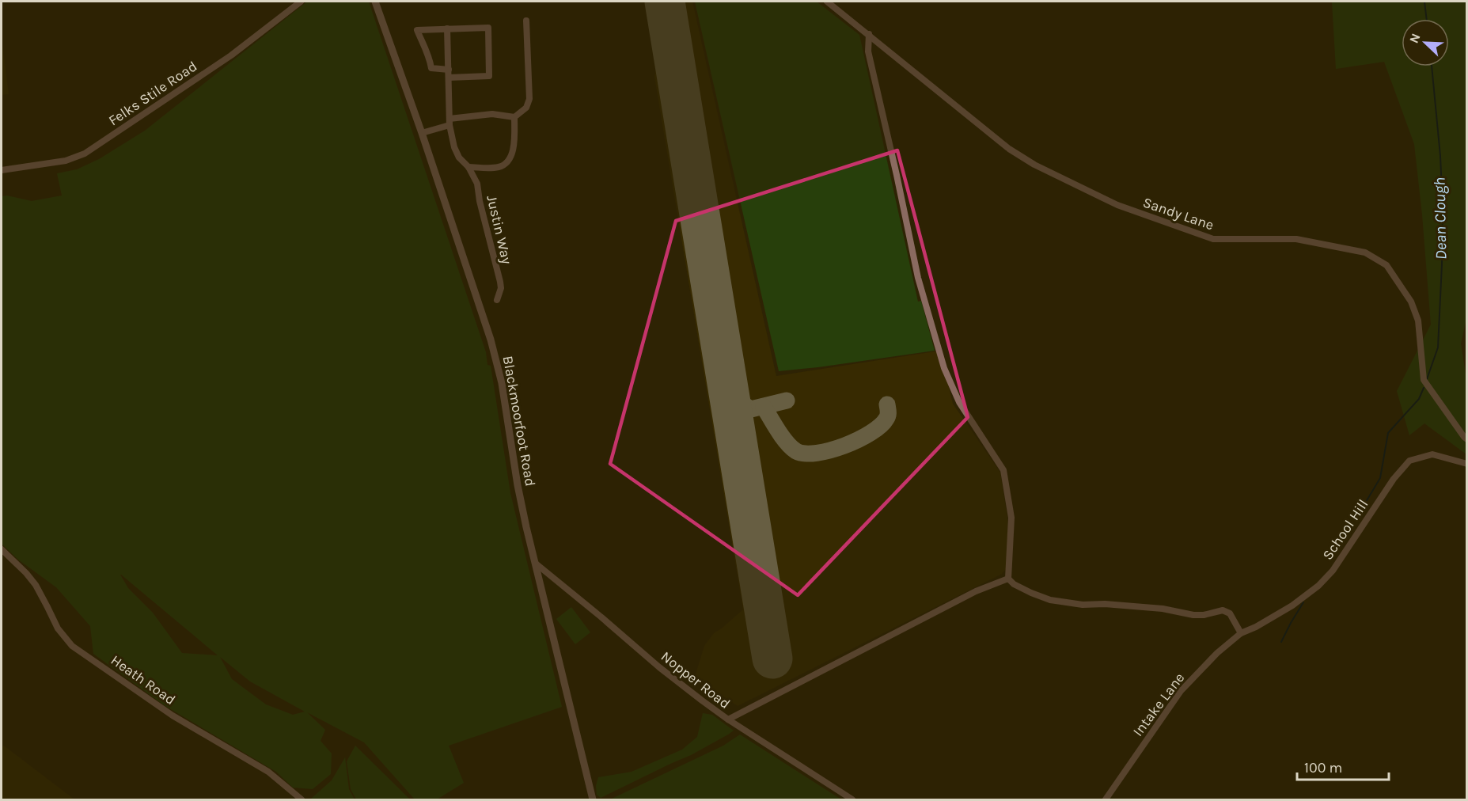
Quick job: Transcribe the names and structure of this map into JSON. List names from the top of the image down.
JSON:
{
  "streets": {
    "street": [
      "Felks Stile Road",
      "Sandy Lane",
      "Justin Way",
      "Blackmoorfoot Road",
      "School Hill",
      "Heath Road",
      "Nopper Road",
      "Intake Lane"
    ]
  },
  "crossings": [
    ["Blackmoorfoot Road", "Nopper Road"],
    ["School Hill", "Intake Lane"]
  ],
  "water": ["Dean Clough"],
  "scale_bar": "100 m",
  "north": "top left"
}
